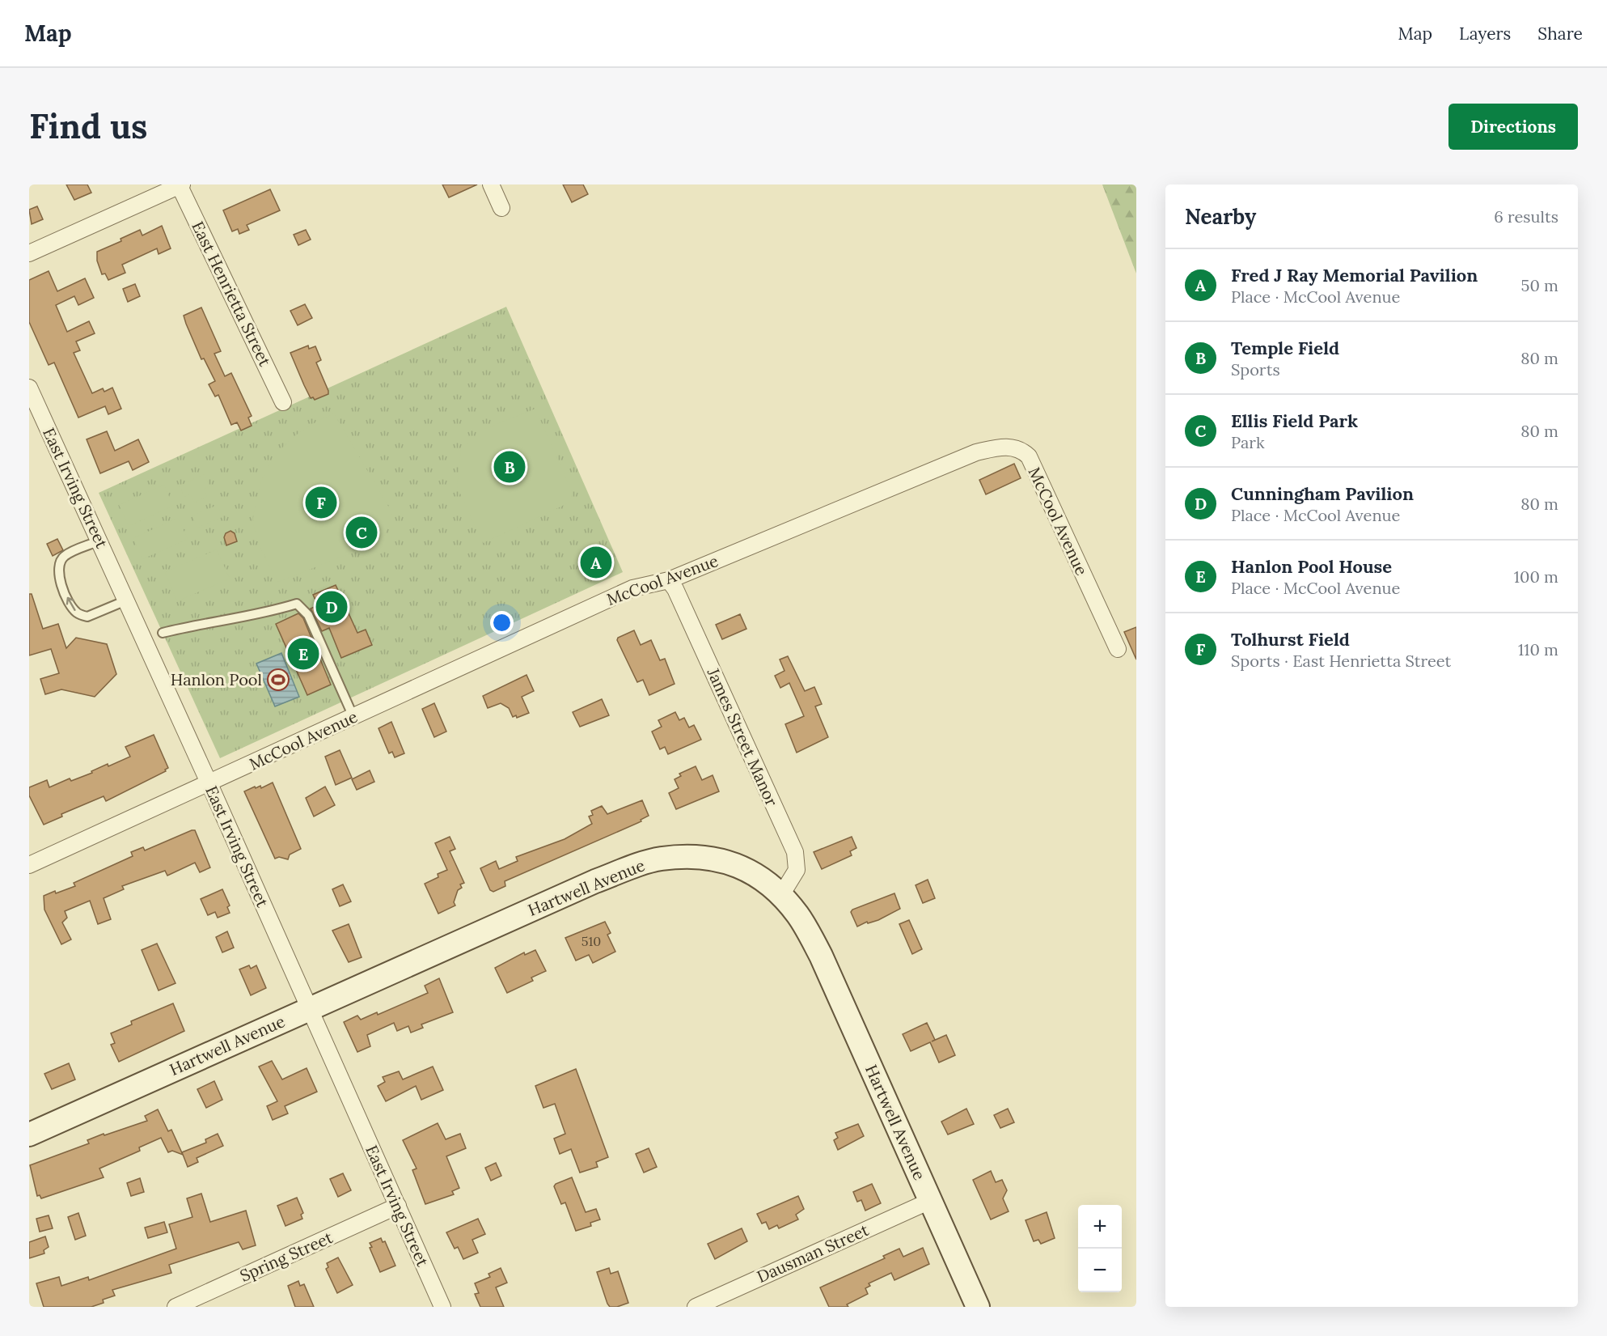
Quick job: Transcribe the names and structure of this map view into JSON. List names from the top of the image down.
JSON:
{
  "streets": {
    "street": [
      "East Henrietta Street",
      "East Irving Street",
      "McCool Avenue",
      "James Street Manor",
      "Hartwell Avenue",
      "Dausman Street",
      "Spring Street"
    ]
  },
  "crossings": [
    ["East Irving Street", "McCool Avenue"],
    ["East Irving Street", "Hartwell Avenue"],
    ["East Irving Street", "Spring Street"],
    ["McCool Avenue", "James Street Manor"],
    ["James Street Manor", "Hartwell Avenue"],
    ["Hartwell Avenue", "Dausman Street"]
  ],
  "places": {
    "sports": ["Hanlon Pool"]
  },
  "house_numbers": ["510"],
  "page": {
    "header": "Map",
    "nav": ["Map", "Layers", "Share"],
    "buttons": "Directions",
    "title": "Find us",
    "heading": ["Nearby", "6 results"],
    "list": [
      {
        "mark": "A",
        "name": "Fred J Ray Memorial Pavilion",
        "note": "Place · McCool Avenue",
        "value": "50 m"
      },
      {
        "mark": "B",
        "name": "Temple Field",
        "note": "Sports",
        "value": "80 m"
      },
      {
        "mark": "C",
        "name": "Ellis Field Park",
        "note": "Park",
        "value": "80 m"
      },
      {
        "mark": "D",
        "name": "Cunningham Pavilion",
        "note": "Place · McCool Avenue",
        "value": "80 m"
      },
      {
        "mark": "E",
        "name": "Hanlon Pool House",
        "note": "Place · McCool Avenue",
        "value": "100 m"
      },
      {
        "mark": "F",
        "name": "Tolhurst Field",
        "note": "Sports · East Henrietta Street",
        "value": "110 m"
      }
    ],
    "pins": [
      "B",
      "F",
      "C",
      "A",
      "D",
      "E"
    ],
    "map_buttons": ["+", "−"]
  }
}
